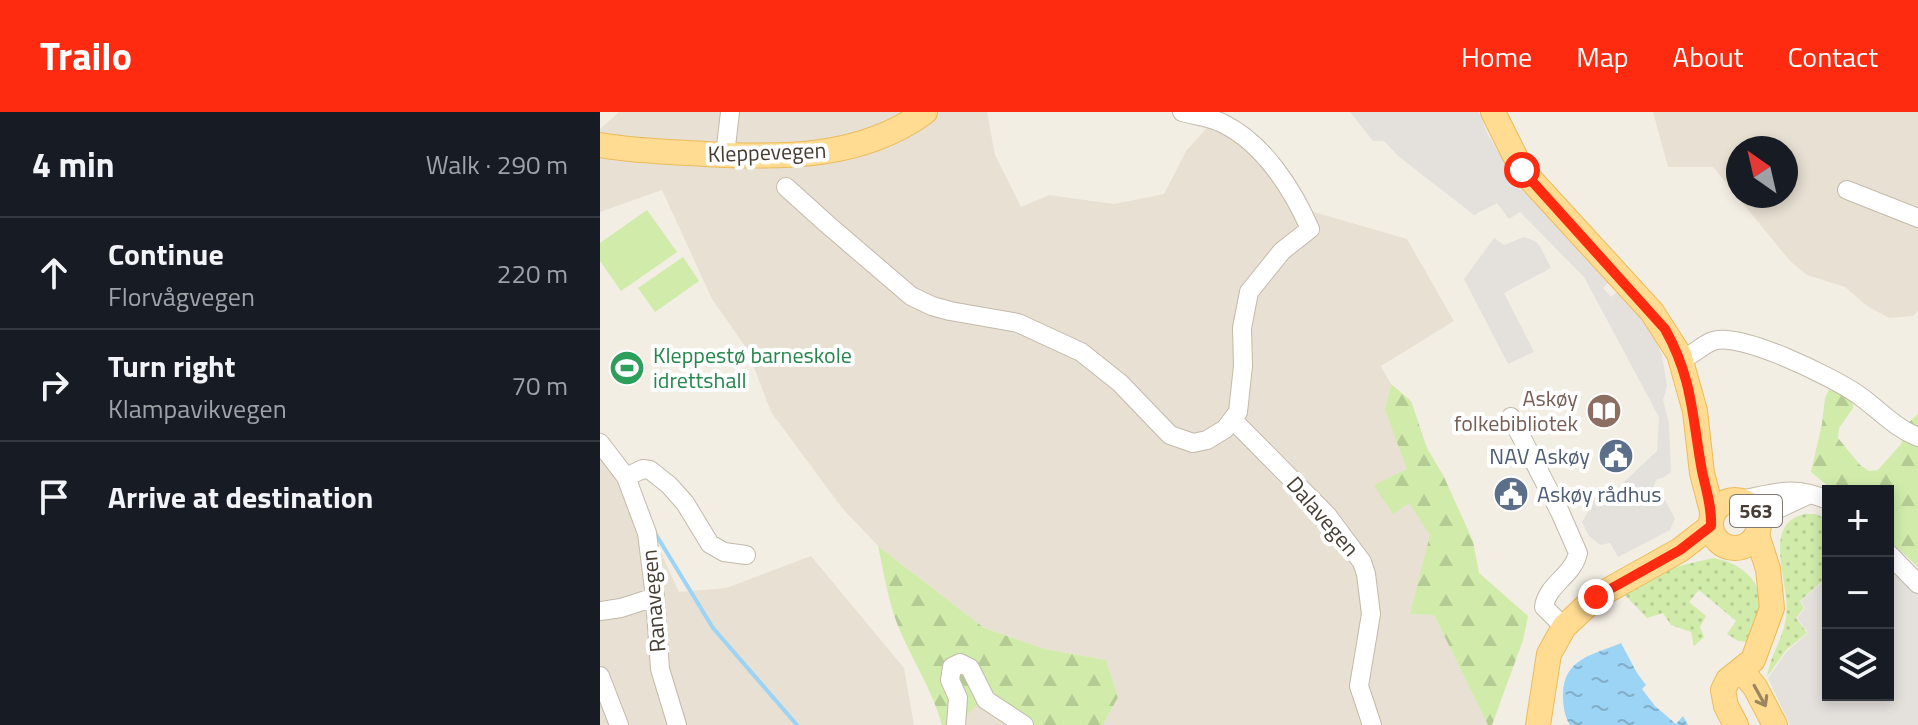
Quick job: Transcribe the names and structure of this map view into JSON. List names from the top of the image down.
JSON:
{
  "streets": {
    "main road": ["Kleppevegen", "563"],
    "street": ["Dalavegen", "Ranavegen"]
  },
  "places": {
    "sports": ["Kleppestø barneskole idrettshall"],
    "library": ["Askøy folkebibliotek"],
    "public building": ["NAV Askøy", "Askøy rådhus"]
  },
  "north": "top left",
  "page": {
    "header": "Trailo",
    "nav": [
      "Home",
      "Map",
      "About",
      "Contact"
    ],
    "heading": ["4 min", "Walk · 290 m"],
    "list": [
      ["Continue", "Florvågvegen", "220 m"],
      ["Turn right", "Klampavikvegen", "70 m"],
      "Arrive at destination"
    ],
    "map_buttons": ["+", "−"]
  }
}
